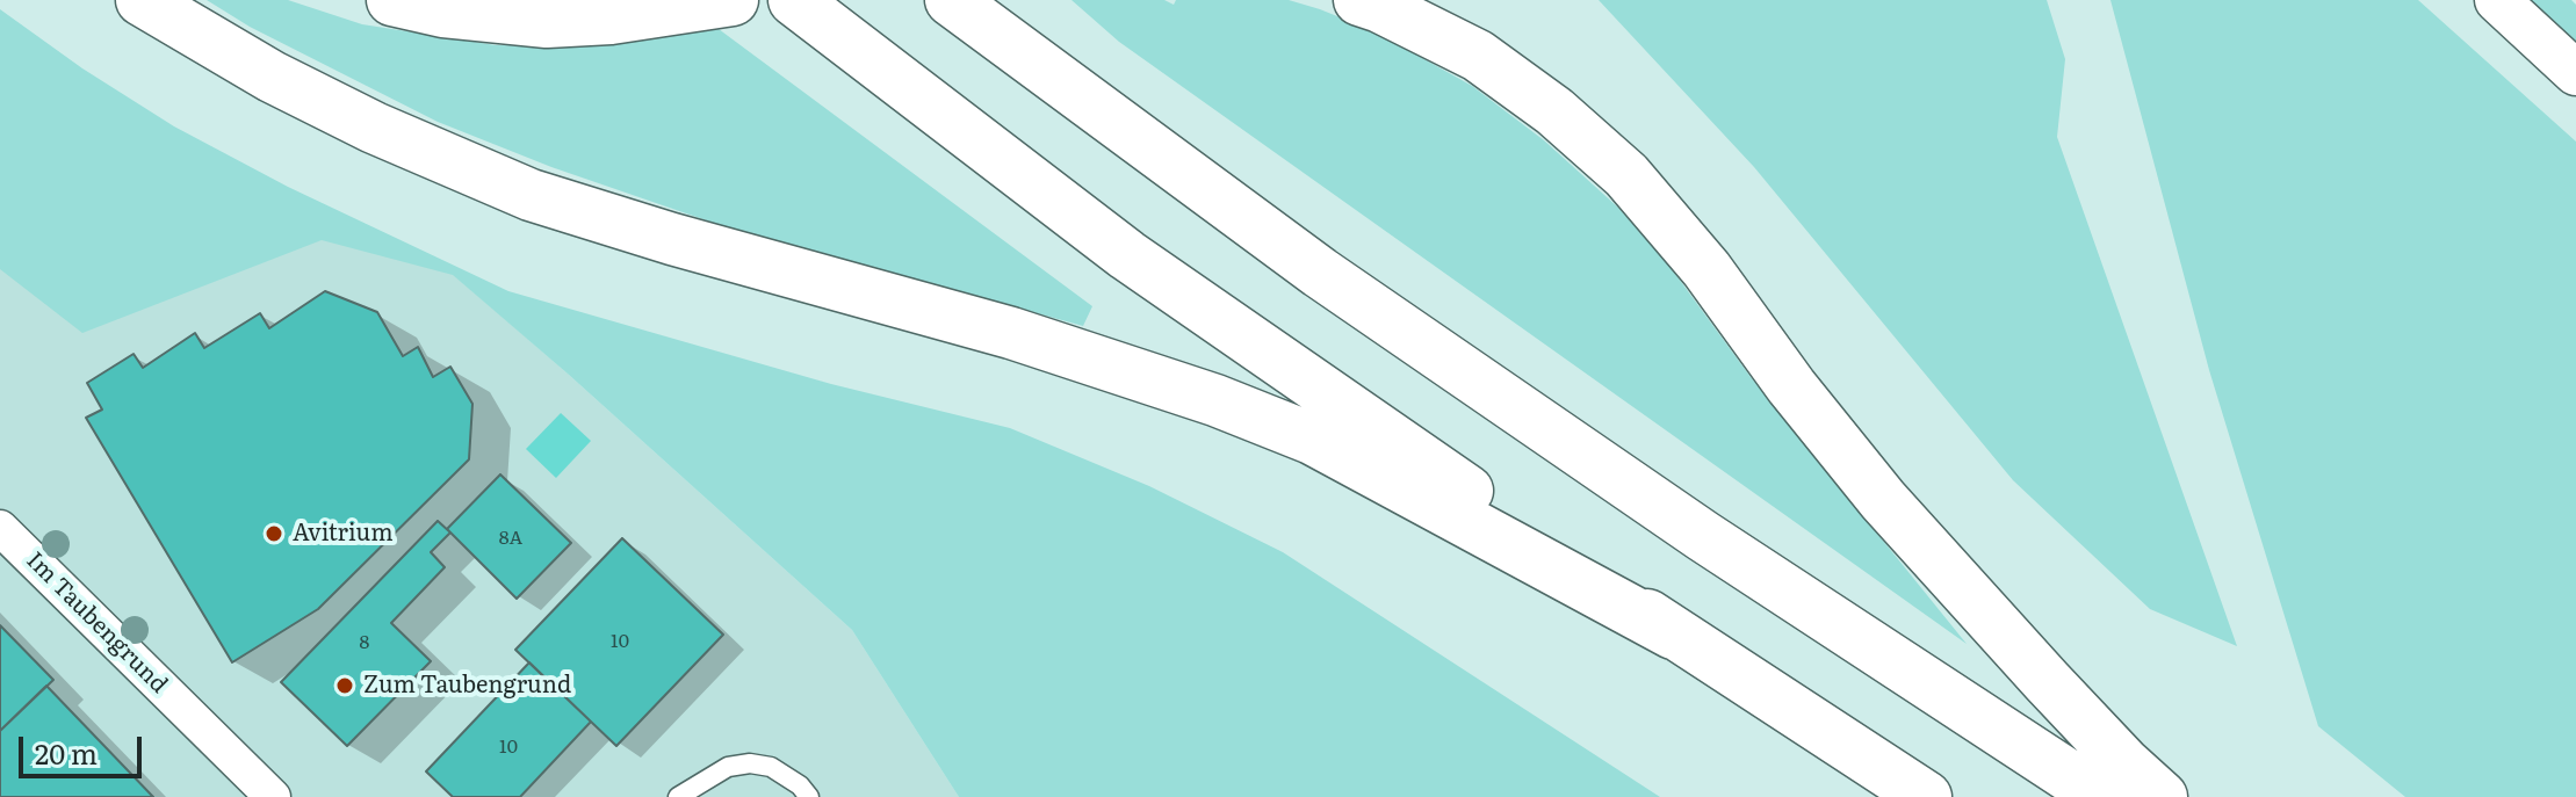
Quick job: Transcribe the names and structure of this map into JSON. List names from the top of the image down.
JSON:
{
  "streets": {
    "street": ["Im Taubengrund"]
  },
  "places": ["Avitrium", "Zum Taubengrund"],
  "house_numbers": [
    "8A",
    "10",
    "8",
    "10"
  ],
  "scale_bar": "20 m"
}
